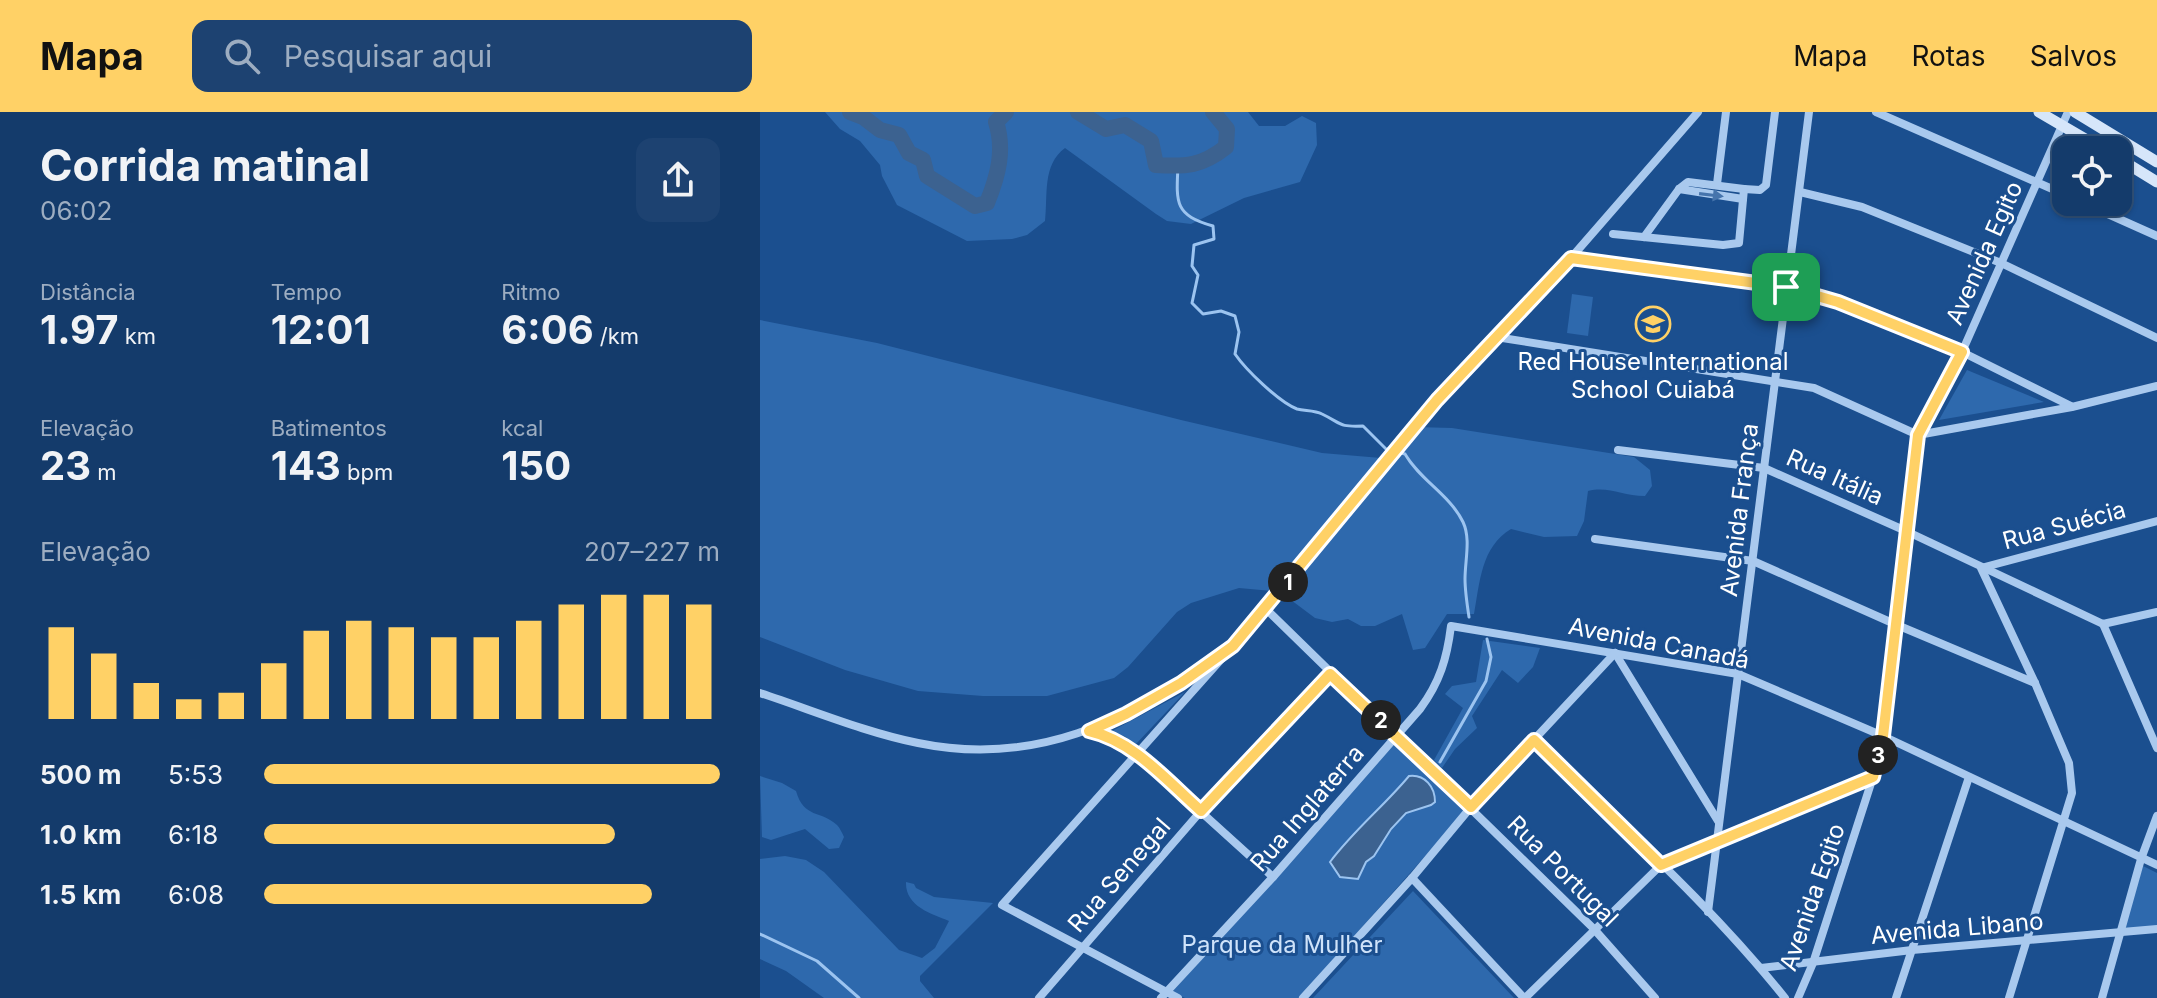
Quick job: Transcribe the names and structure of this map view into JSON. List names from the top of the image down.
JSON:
{
  "streets": {
    "street": [
      "Avenida Egito",
      "Rua Itália",
      "Avenida França",
      "Rua Suécia",
      "Avenida Canadá",
      "Rua Inglaterra",
      "Rua Portugal",
      "Rua Senegal",
      "Avenida Libano"
    ]
  },
  "crossings": [
    ["Avenida Egito", "Rua Itália"],
    ["Avenida Egito", "Avenida Canadá"],
    ["Avenida Egito", "Avenida Libano"],
    ["Rua Itália", "Avenida França"],
    ["Rua Itália", "Rua Suécia"],
    ["Avenida França", "Avenida Canadá"],
    ["Avenida Canadá", "Rua Inglaterra"],
    ["Rua Inglaterra", "Rua Portugal"],
    ["Rua Portugal", "Rua Senegal"]
  ],
  "parks": ["Parque da Mulher"],
  "places": {
    "school or university": ["Red House International School Cuiabá"]
  },
  "page": {
    "header": "Mapa",
    "search": "Pesquisar aqui",
    "nav": ["Mapa", "Rotas", "Salvos"],
    "heading": ["Corrida matinal", "06:02"],
    "stats": [
      ["Distância", "1.97 km"],
      ["Tempo", "12:01"],
      ["Ritmo", "6:06 /km"],
      ["Elevação", "23 m"],
      ["Batimentos", "143 bpm"],
      ["kcal", "150"]
    ],
    "chart": ["Elevação", "207–227 m"],
    "pins": ["1", "2", "3"],
    "list": [
      {
        "name": "500 m",
        "note": "5:53"
      },
      {
        "name": "1.0 km",
        "note": "6:18"
      },
      {
        "name": "1.5 km",
        "note": "6:08"
      }
    ]
  }
}
